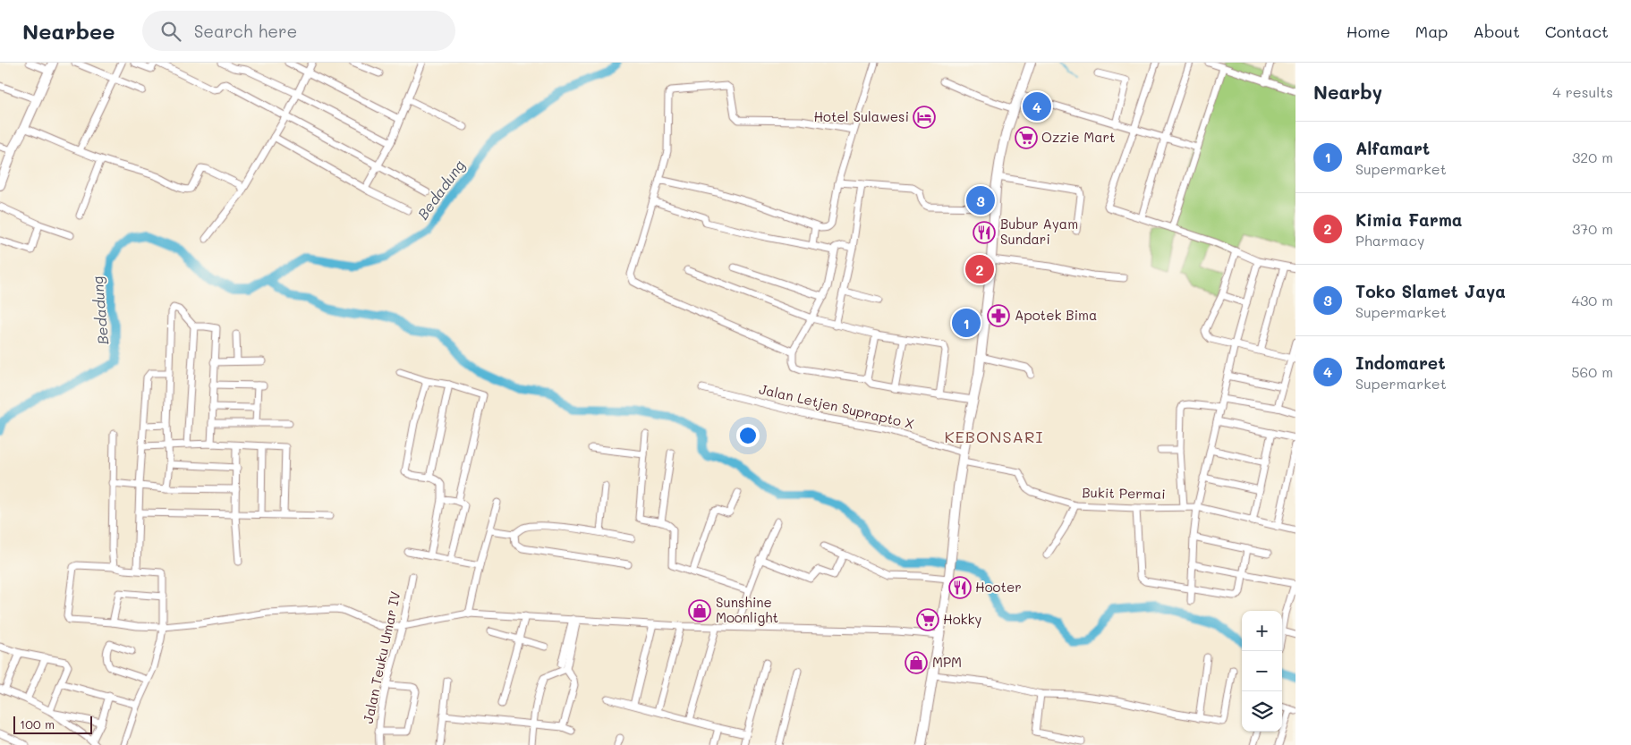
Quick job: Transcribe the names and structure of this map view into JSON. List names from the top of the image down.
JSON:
{
  "streets": {
    "street": ["Jalan Letjen Suprapto X", "Bukit Permai", "Jalan Teuku Umar IV"]
  },
  "crossings": [
    ["Jalan Letjen Suprapto X", "Bukit Permai"]
  ],
  "districts": ["KEBONSARI"],
  "water": ["Bedadung"],
  "places": {
    "hotel": ["Hotel Sulawesi"],
    "supermarket": ["Ozzie Mart", "Hokky"],
    "restaurant": ["Bubur Ayam Sundari", "Hooter"],
    "pharmacy": ["Apotek Bima"],
    "shop": ["Sunshine Moonlight", "MPM"]
  },
  "scale_bar": "100 m",
  "page": {
    "header": "Nearbee",
    "search": "Search here",
    "nav": [
      "Home",
      "Map",
      "About",
      "Contact"
    ],
    "heading": ["Nearby", "4 results"],
    "pins": [
      "4",
      "3",
      "2",
      "1"
    ],
    "list": [
      {
        "mark": "1",
        "name": "Alfamart",
        "note": "Supermarket",
        "value": "320 m"
      },
      {
        "mark": "2",
        "name": "Kimia Farma",
        "note": "Pharmacy",
        "value": "370 m"
      },
      {
        "mark": "3",
        "name": "Toko Slamet Jaya",
        "note": "Supermarket",
        "value": "430 m"
      },
      {
        "mark": "4",
        "name": "Indomaret",
        "note": "Supermarket",
        "value": "560 m"
      }
    ],
    "map_buttons": ["+", "−"],
    "scale": "100 m"
  }
}
